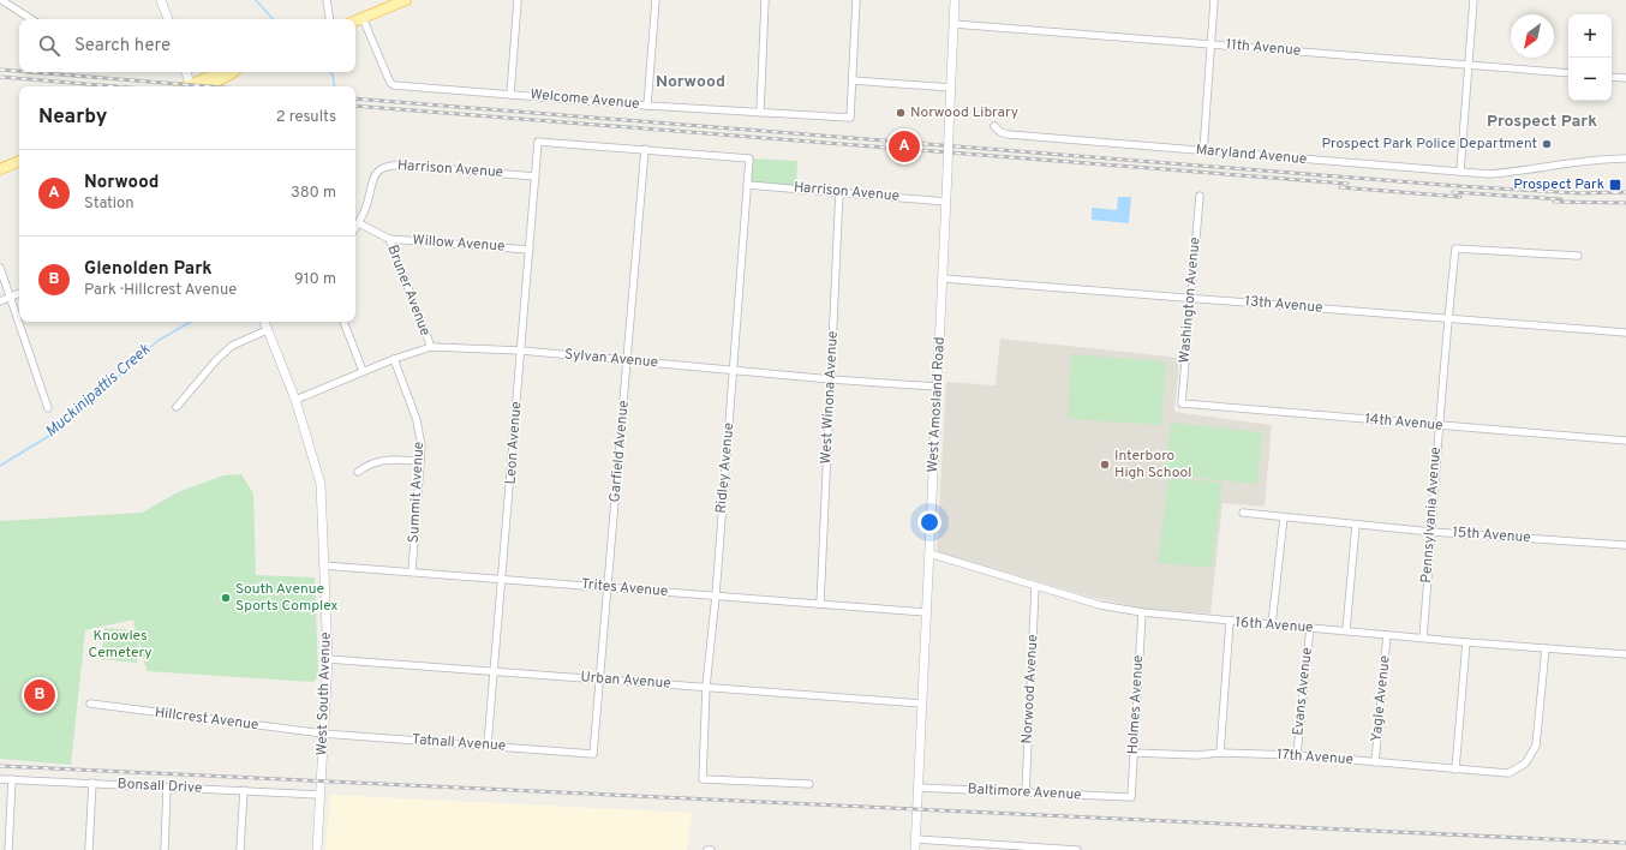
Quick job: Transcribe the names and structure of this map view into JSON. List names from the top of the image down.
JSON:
{
  "streets": {
    "street": [
      "11th Avenue",
      "Welcome Avenue",
      "Maryland Avenue",
      "Harrison Avenue",
      "Willow Avenue",
      "Bruner Avenue",
      "Washington Avenue",
      "13th Avenue",
      "Sylvan Avenue",
      "West Winona Avenue",
      "West Amosland Road",
      "14th Avenue",
      "Leon Avenue",
      "Garfield Avenue",
      "Ridley Avenue",
      "Summit Avenue",
      "Pennsylvania Avenue",
      "15th Avenue",
      "Trites Avenue",
      "16th Avenue",
      "Urban Avenue",
      "Norwood Avenue",
      "Evans Avenue",
      "West South Avenue",
      "Yagle Avenue",
      "Holmes Avenue",
      "Hillcrest Avenue",
      "Tatnall Avenue",
      "17th Avenue",
      "Bonsall Drive",
      "Baltimore Avenue"
    ]
  },
  "crossings": [
    ["11th Avenue", "West Amosland Road"],
    ["Harrison Avenue", "Bruner Avenue"],
    ["Harrison Avenue", "West Winona Avenue"],
    ["Harrison Avenue", "West Amosland Road"],
    ["Harrison Avenue", "Leon Avenue"],
    ["Harrison Avenue", "Ridley Avenue"],
    ["Willow Avenue", "Bruner Avenue"],
    ["Willow Avenue", "Leon Avenue"],
    ["Bruner Avenue", "Sylvan Avenue"],
    ["Washington Avenue", "13th Avenue"],
    ["Washington Avenue", "14th Avenue"],
    ["13th Avenue", "West Amosland Road"],
    ["13th Avenue", "Pennsylvania Avenue"],
    ["Sylvan Avenue", "West Winona Avenue"],
    ["Sylvan Avenue", "West Amosland Road"],
    ["Sylvan Avenue", "Leon Avenue"],
    ["Sylvan Avenue", "Garfield Avenue"],
    ["Sylvan Avenue", "Ridley Avenue"],
    ["Sylvan Avenue", "Summit Avenue"],
    ["Sylvan Avenue", "West South Avenue"],
    ["West Winona Avenue", "Trites Avenue"],
    ["West Amosland Road", "Trites Avenue"],
    ["West Amosland Road", "16th Avenue"],
    ["West Amosland Road", "Urban Avenue"],
    ["West Amosland Road", "Baltimore Avenue"],
    ["14th Avenue", "Pennsylvania Avenue"],
    ["Leon Avenue", "Garfield Avenue"],
    ["Leon Avenue", "Ridley Avenue"],
    ["Leon Avenue", "Trites Avenue"],
    ["Leon Avenue", "Urban Avenue"],
    ["Leon Avenue", "Tatnall Avenue"],
    ["Garfield Avenue", "Ridley Avenue"],
    ["Garfield Avenue", "Trites Avenue"],
    ["Garfield Avenue", "Urban Avenue"],
    ["Garfield Avenue", "Tatnall Avenue"],
    ["Ridley Avenue", "Trites Avenue"],
    ["Ridley Avenue", "Urban Avenue"],
    ["Summit Avenue", "Trites Avenue"],
    ["Pennsylvania Avenue", "15th Avenue"],
    ["Pennsylvania Avenue", "16th Avenue"],
    ["Trites Avenue", "West South Avenue"],
    ["16th Avenue", "Norwood Avenue"],
    ["16th Avenue", "Evans Avenue"],
    ["16th Avenue", "Yagle Avenue"],
    ["16th Avenue", "Holmes Avenue"],
    ["16th Avenue", "17th Avenue"],
    ["Urban Avenue", "West South Avenue"],
    ["Norwood Avenue", "Baltimore Avenue"],
    ["Evans Avenue", "17th Avenue"],
    ["West South Avenue", "Hillcrest Avenue"],
    ["West South Avenue", "Tatnall Avenue"],
    ["West South Avenue", "Bonsall Drive"],
    ["Yagle Avenue", "17th Avenue"],
    ["Holmes Avenue", "17th Avenue"],
    ["Holmes Avenue", "Baltimore Avenue"],
    ["Hillcrest Avenue", "Tatnall Avenue"]
  ],
  "districts": ["Norwood", "Prospect Park"],
  "water": ["Muckinipattis Creek"],
  "parks": ["Knowles Cemetery"],
  "places": {
    "other": [
      "Norwood Library",
      "Prospect Park Police Department",
      "Interboro High School",
      "South Avenue Sports Complex"
    ],
    "transit": ["Prospect Park"]
  },
  "north": "bottom left",
  "page": {
    "map_buttons": ["+", "−"],
    "search": "Search here",
    "heading": ["Nearby", "2 results"],
    "pins": ["A", "B"],
    "list": [
      {
        "mark": "A",
        "name": "Norwood",
        "note": "Station",
        "value": "380 m"
      },
      {
        "mark": "B",
        "name": "Glenolden Park",
        "note": "Park · Hillcrest Avenue",
        "value": "910 m"
      }
    ]
  }
}
